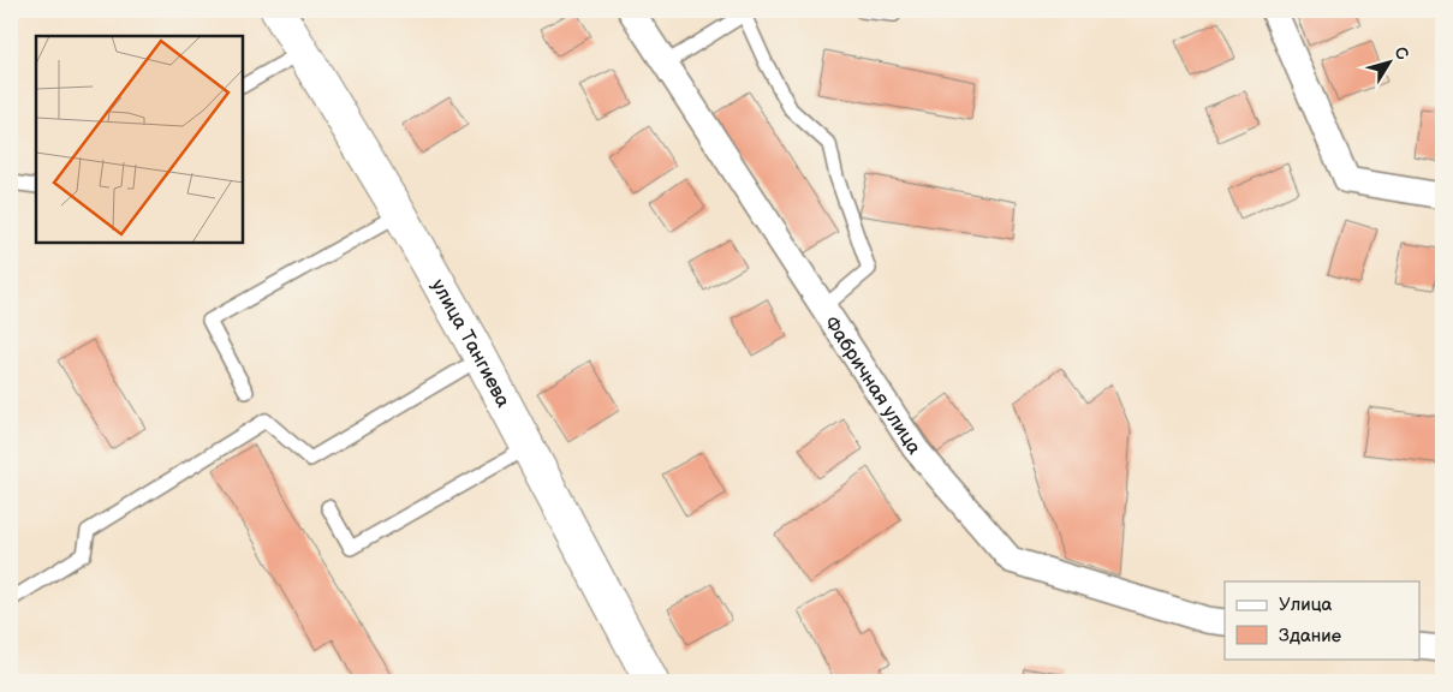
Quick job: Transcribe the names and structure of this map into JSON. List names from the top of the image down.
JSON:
{
  "streets": {
    "main road": ["улица Тангиева"],
    "street": ["Фабричная улица"]
  },
  "legend": ["Улица", "Здание"],
  "north": "top right"
}
